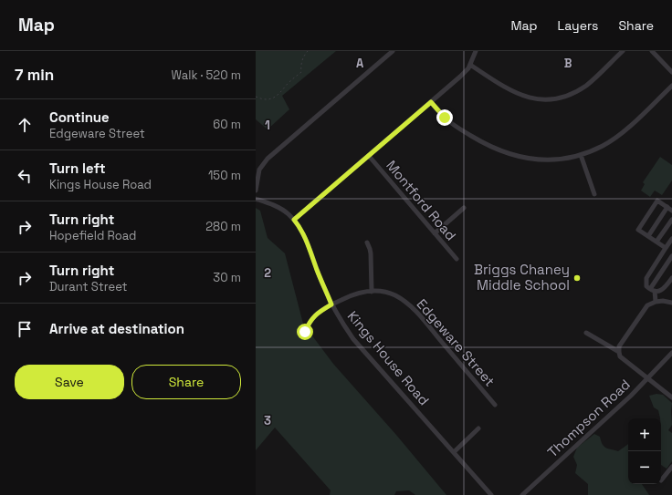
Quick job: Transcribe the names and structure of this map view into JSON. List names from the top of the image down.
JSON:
{
  "streets": {
    "street": [
      "Montford Road",
      "Edgeware Street",
      "Kings House Road",
      "Thompson Road"
    ]
  },
  "crossings": [
    ["Edgeware Street", "Kings House Road"]
  ],
  "places": ["Briggs Chaney Middle School"],
  "page": {
    "header": "Map",
    "nav": ["Map", "Layers", "Share"],
    "heading": ["7 min", "Walk · 520 m"],
    "list": [
      ["Continue", "Edgeware Street", "60 m"],
      ["Turn left", "Kings House Road", "150 m"],
      ["Turn right", "Hopefield Road", "280 m"],
      ["Turn right", "Durant Street", "30 m"],
      "Arrive at destination"
    ],
    "buttons": ["Save", "Share"],
    "map_buttons": ["+", "−"]
  },
  "grid": {
    "columns": ["A", "B"],
    "rows": ["1", "2", "3"]
  }
}
